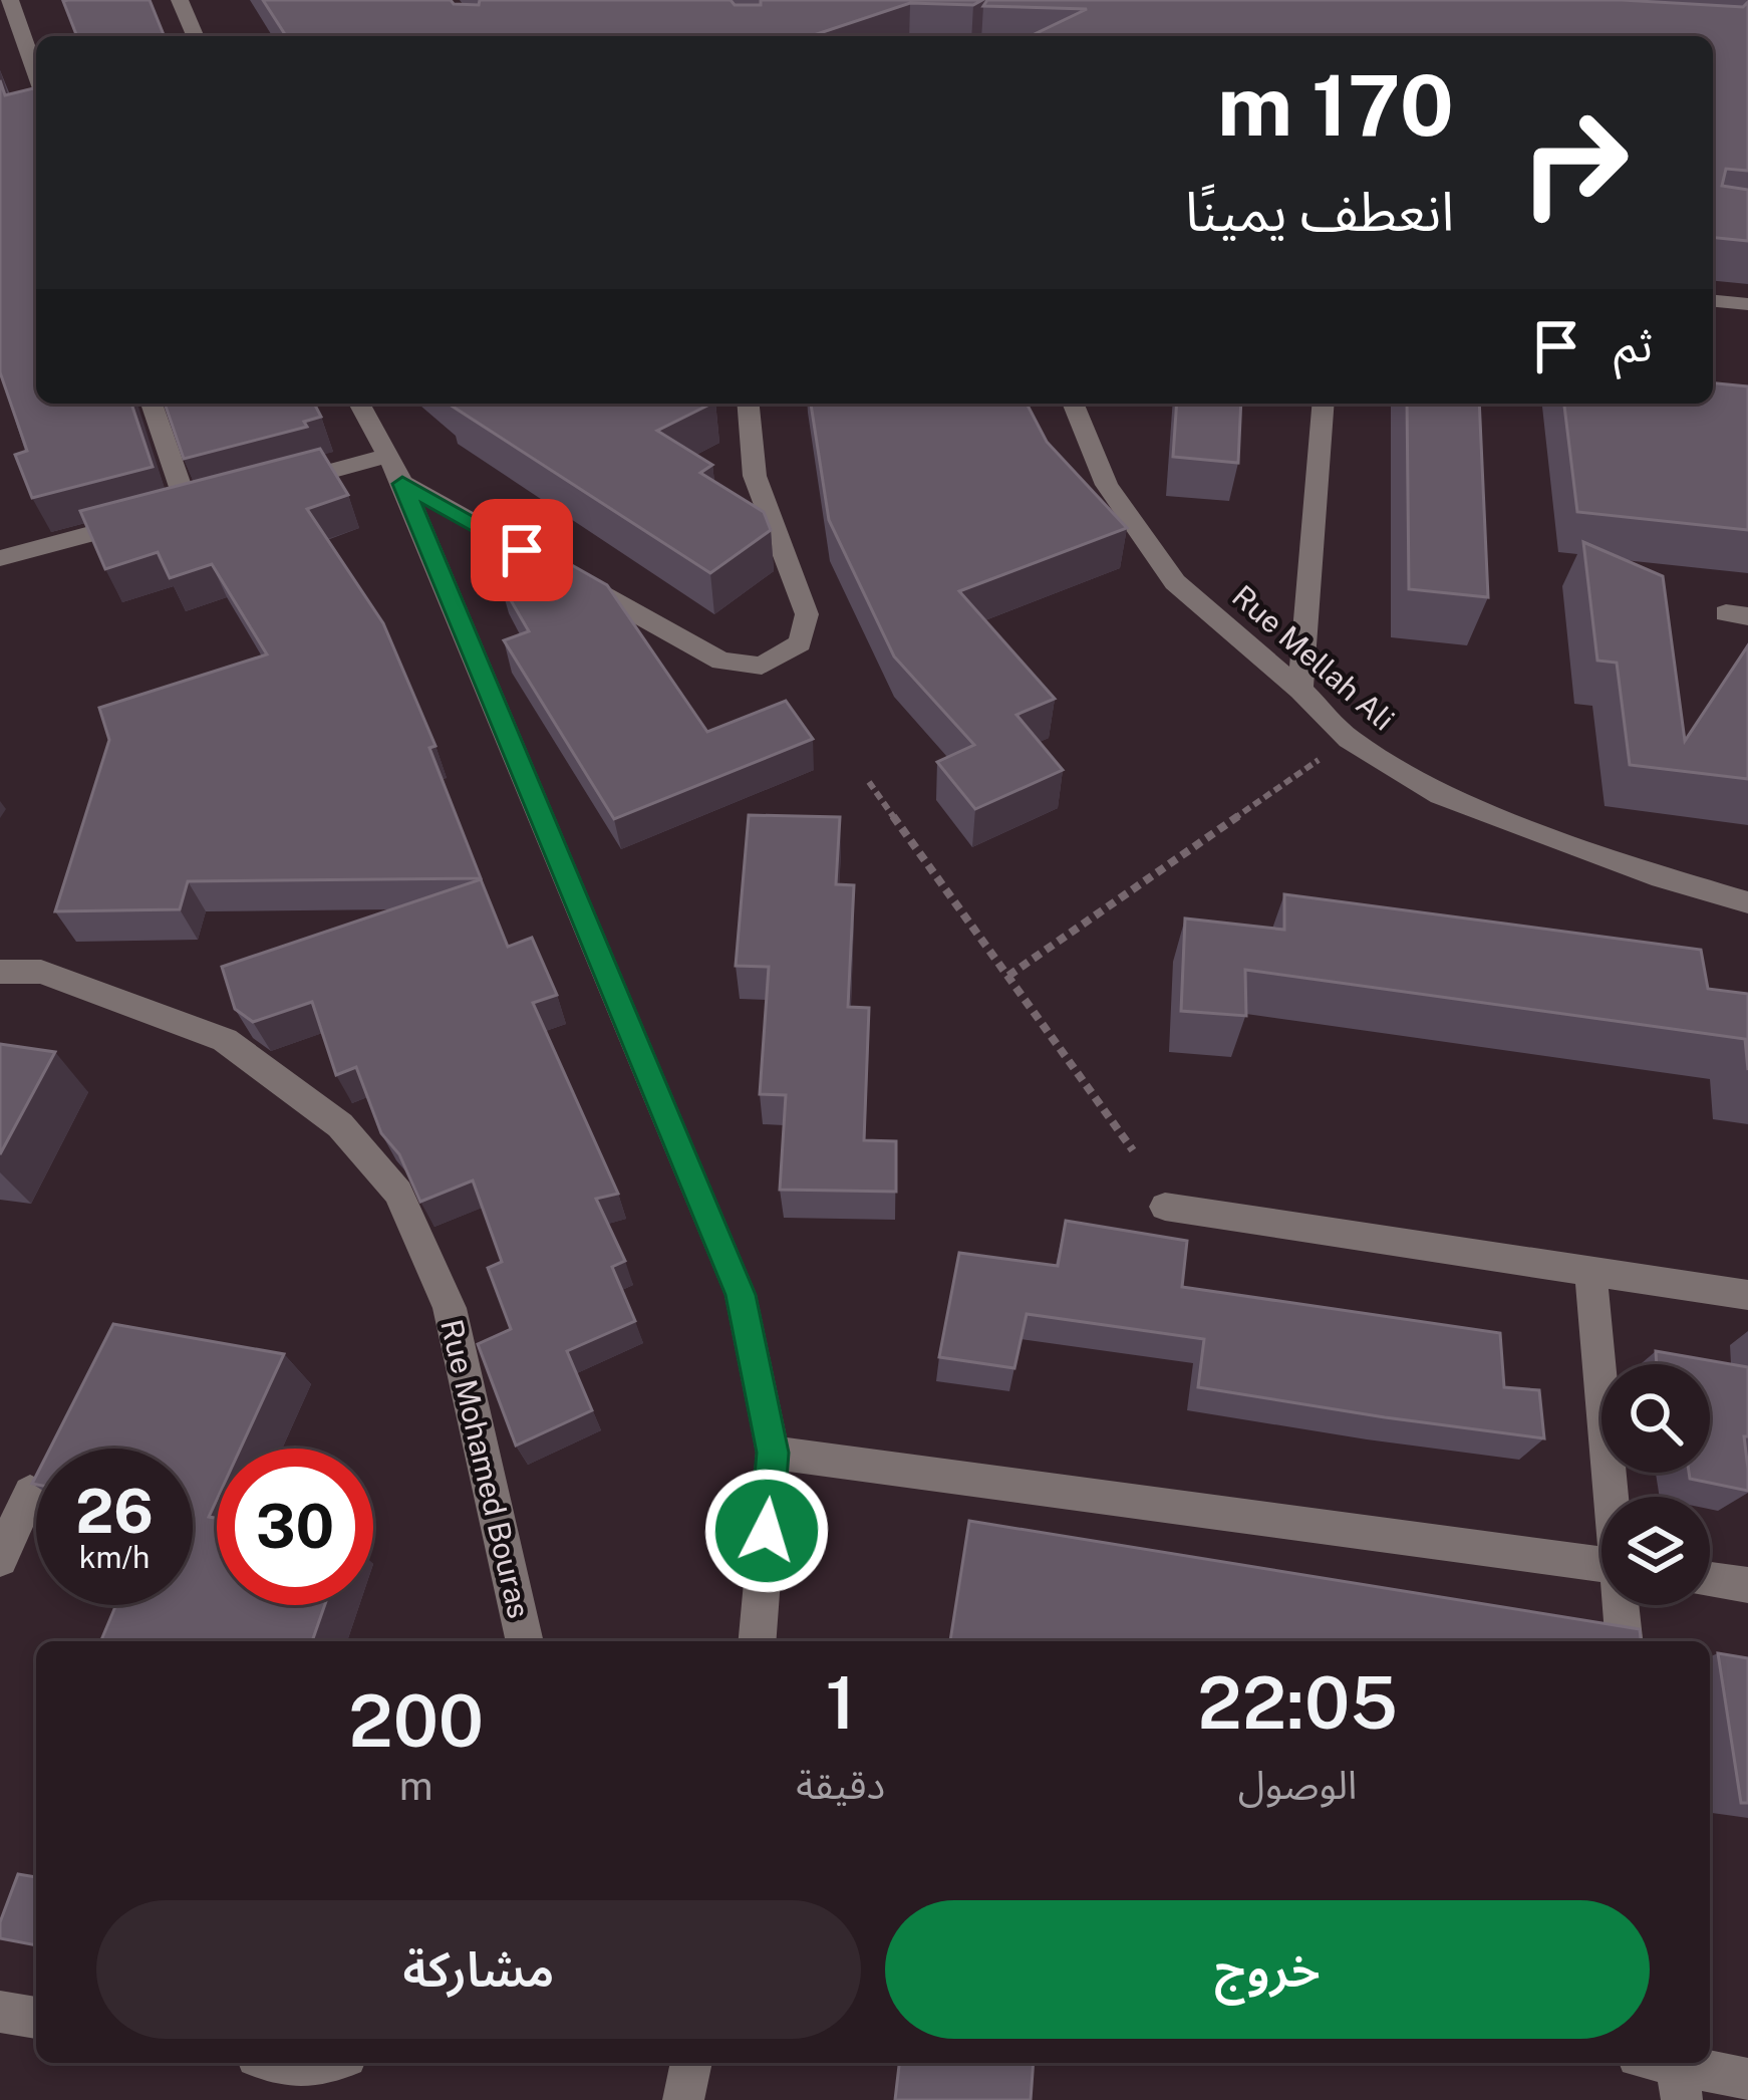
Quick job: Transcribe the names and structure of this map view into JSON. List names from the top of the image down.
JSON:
{
  "streets": {
    "street": ["Rue Mellah Ali", "Rue Mohamed Bouras"]
  },
  "page": {
    "turn": ["170 m", "انعطف يمينًا"],
    "then": "ثم",
    "speed": "26 km/h",
    "limit": "30",
    "eta": [
      "22:05",
      "الوصول",
      "1",
      "دقيقة",
      "200",
      "m"
    ],
    "buttons": ["خروج", "مشاركة"]
  }
}
